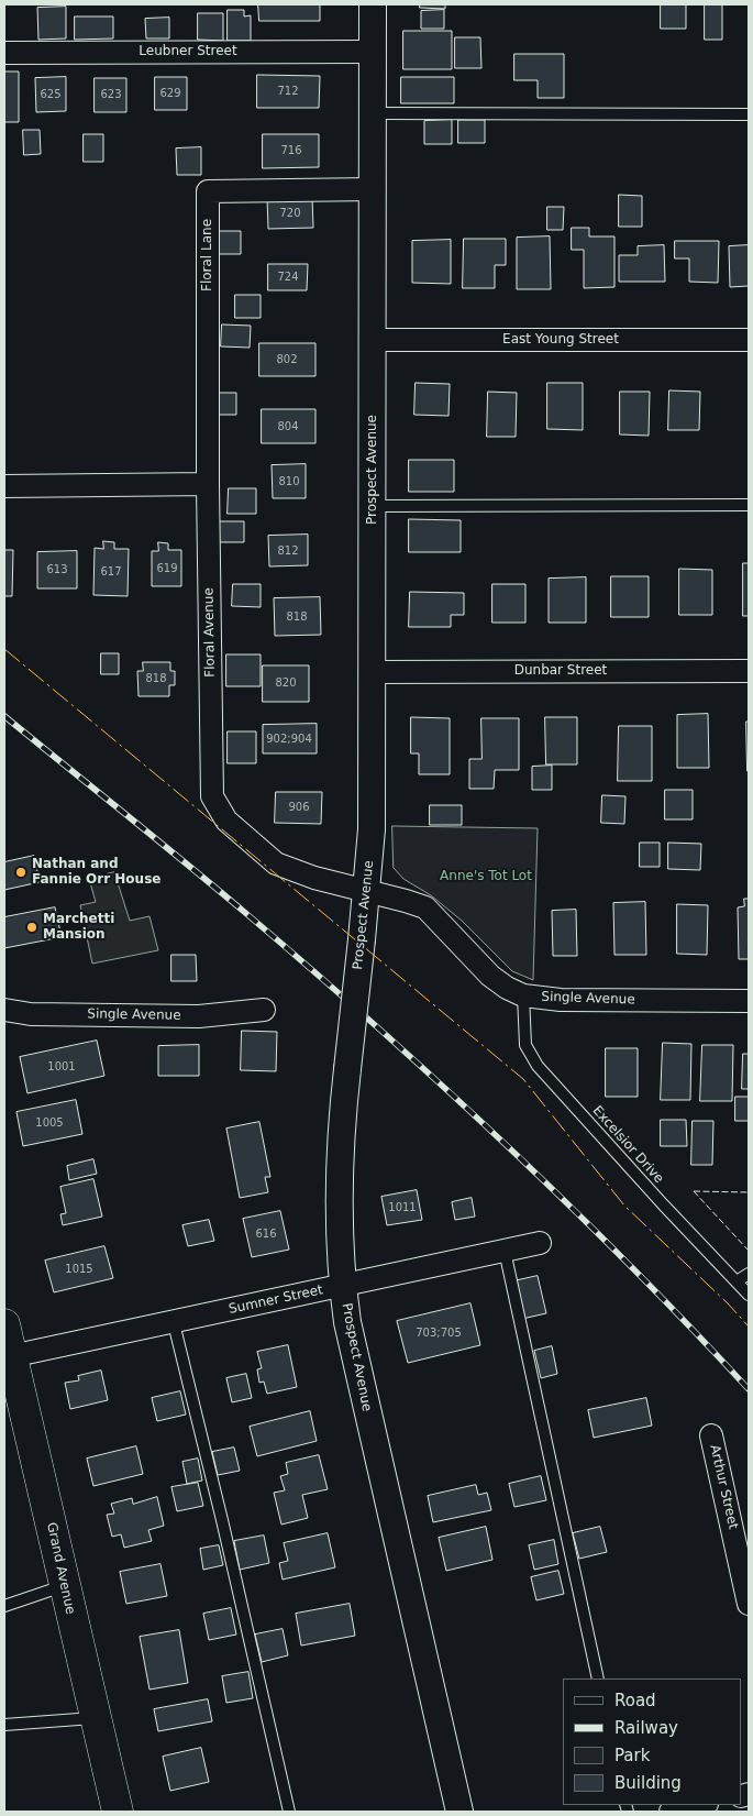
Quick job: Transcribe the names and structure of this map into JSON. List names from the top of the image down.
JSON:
{
  "streets": {
    "main road": ["Grand Avenue"],
    "street": [
      "Leubner Street",
      "Floral Lane",
      "East Young Street",
      "Prospect Avenue",
      "Floral Avenue",
      "Dunbar Street",
      "Single Avenue",
      "Sumner Street",
      "Arthur Street"
    ],
    "lane": ["Excelsior Drive"]
  },
  "crossings": [
    ["Leubner Street", "Prospect Avenue"],
    ["Floral Lane", "Prospect Avenue"],
    ["Floral Lane", "Floral Avenue"],
    ["East Young Street", "Prospect Avenue"],
    ["Prospect Avenue", "Floral Avenue"],
    ["Prospect Avenue", "Dunbar Street"],
    ["Prospect Avenue", "Single Avenue"],
    ["Prospect Avenue", "Sumner Street"],
    ["Floral Avenue", "Single Avenue"],
    ["Single Avenue", "Excelsior Drive"],
    ["Sumner Street", "Grand Avenue"]
  ],
  "parks": ["Anne's Tot Lot"],
  "places": ["Nathan and Fannie Orr House", "Marchetti Mansion"],
  "house_numbers": [
    "712",
    "629",
    "625",
    "623",
    "716",
    "720",
    "724",
    "802",
    "804",
    "810",
    "812",
    "619",
    "613",
    "617",
    "818",
    "818",
    "820",
    "902;904",
    "906",
    "1001",
    "1005",
    "1011",
    "616",
    "1015",
    "703;705"
  ],
  "legend": [
    "Road",
    "Railway",
    "Park",
    "Building"
  ]
}
